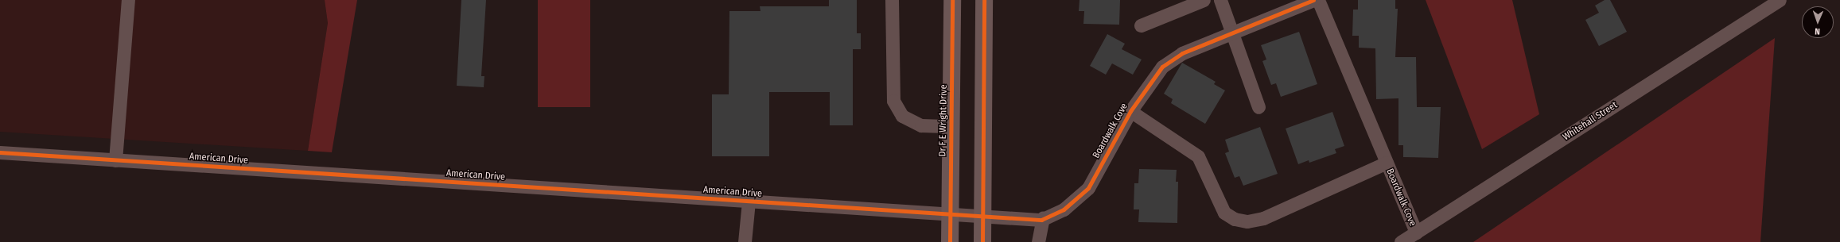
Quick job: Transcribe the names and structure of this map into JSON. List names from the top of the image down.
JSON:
{
  "streets": {
    "highway": ["Dr F E Wright Drive"],
    "street": ["Whitehall Street", "Boardwalk Cove", "American Drive"]
  },
  "crossings": [
    ["Dr F E Wright Drive", "Boardwalk Cove"],
    ["Dr F E Wright Drive", "American Drive"],
    ["Whitehall Street", "Boardwalk Cove"],
    ["Boardwalk Cove", "American Drive"]
  ],
  "north": "bottom"
}
